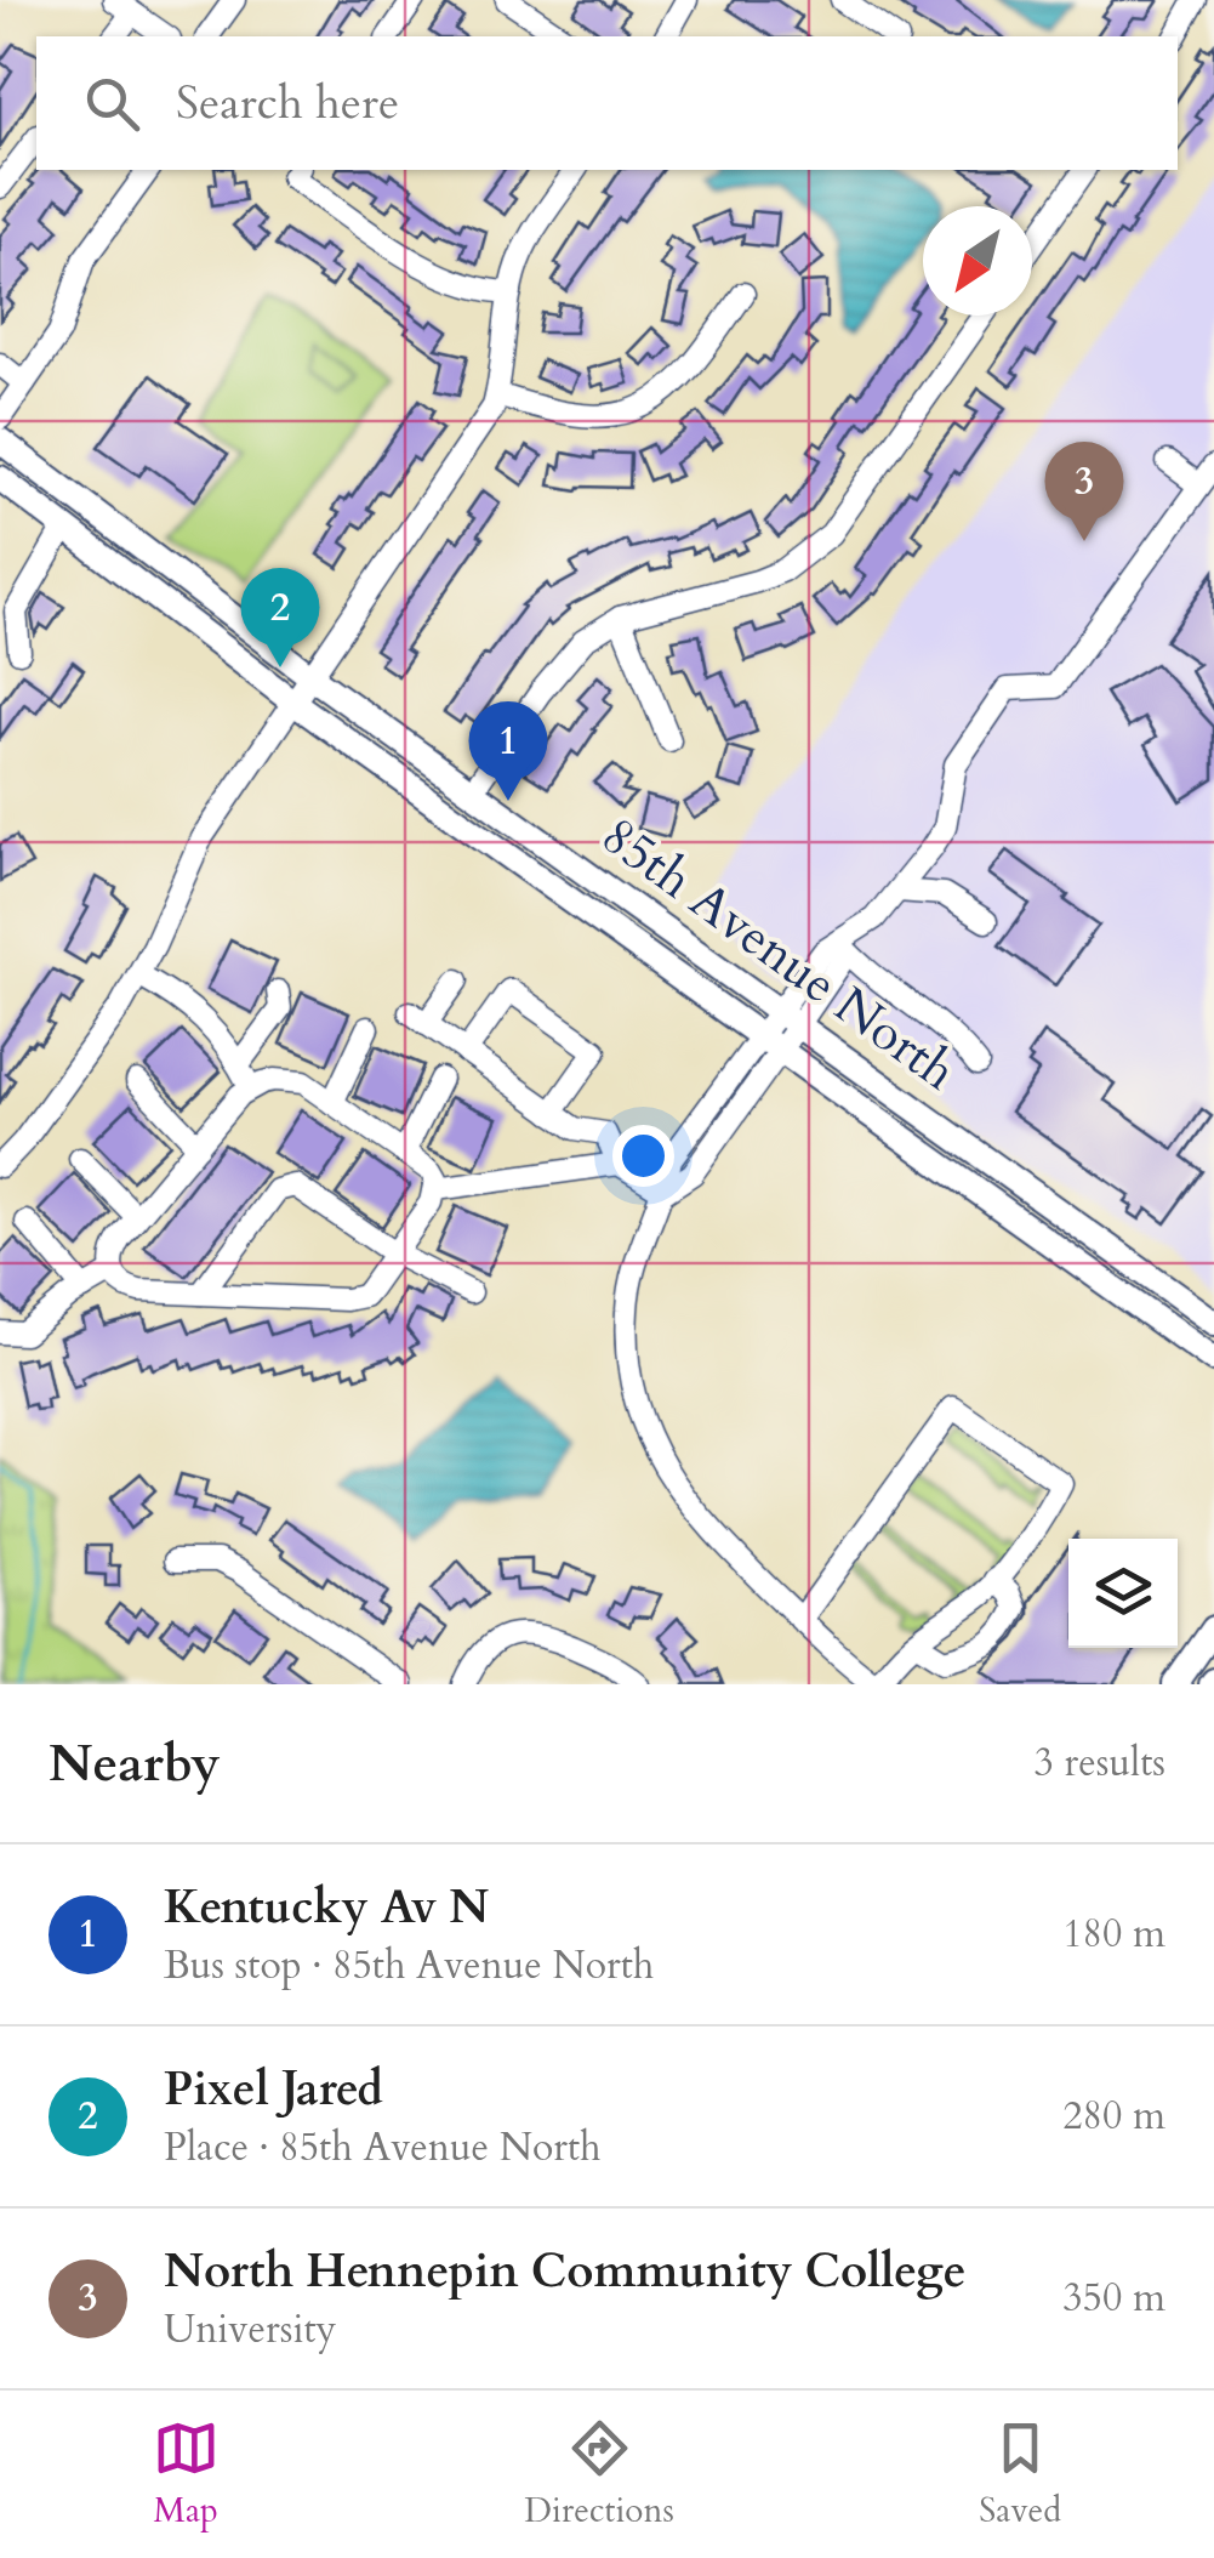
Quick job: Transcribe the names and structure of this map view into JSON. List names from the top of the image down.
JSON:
{
  "streets": {
    "main road": ["85th Avenue North"]
  },
  "north": "bottom left",
  "page": {
    "search": "Search here",
    "pins": ["3", "2", "1"],
    "heading": ["Nearby", "3 results"],
    "list": [
      {
        "mark": "1",
        "name": "Kentucky Av N",
        "note": "Bus stop · 85th Avenue North",
        "value": "180 m"
      },
      {
        "mark": "2",
        "name": "Pixel Jared",
        "note": "Place · 85th Avenue North",
        "value": "280 m"
      },
      {
        "mark": "3",
        "name": "North Hennepin Community College",
        "note": "University",
        "value": "350 m"
      }
    ],
    "nav": ["Map", "Directions", "Saved"]
  }
}
